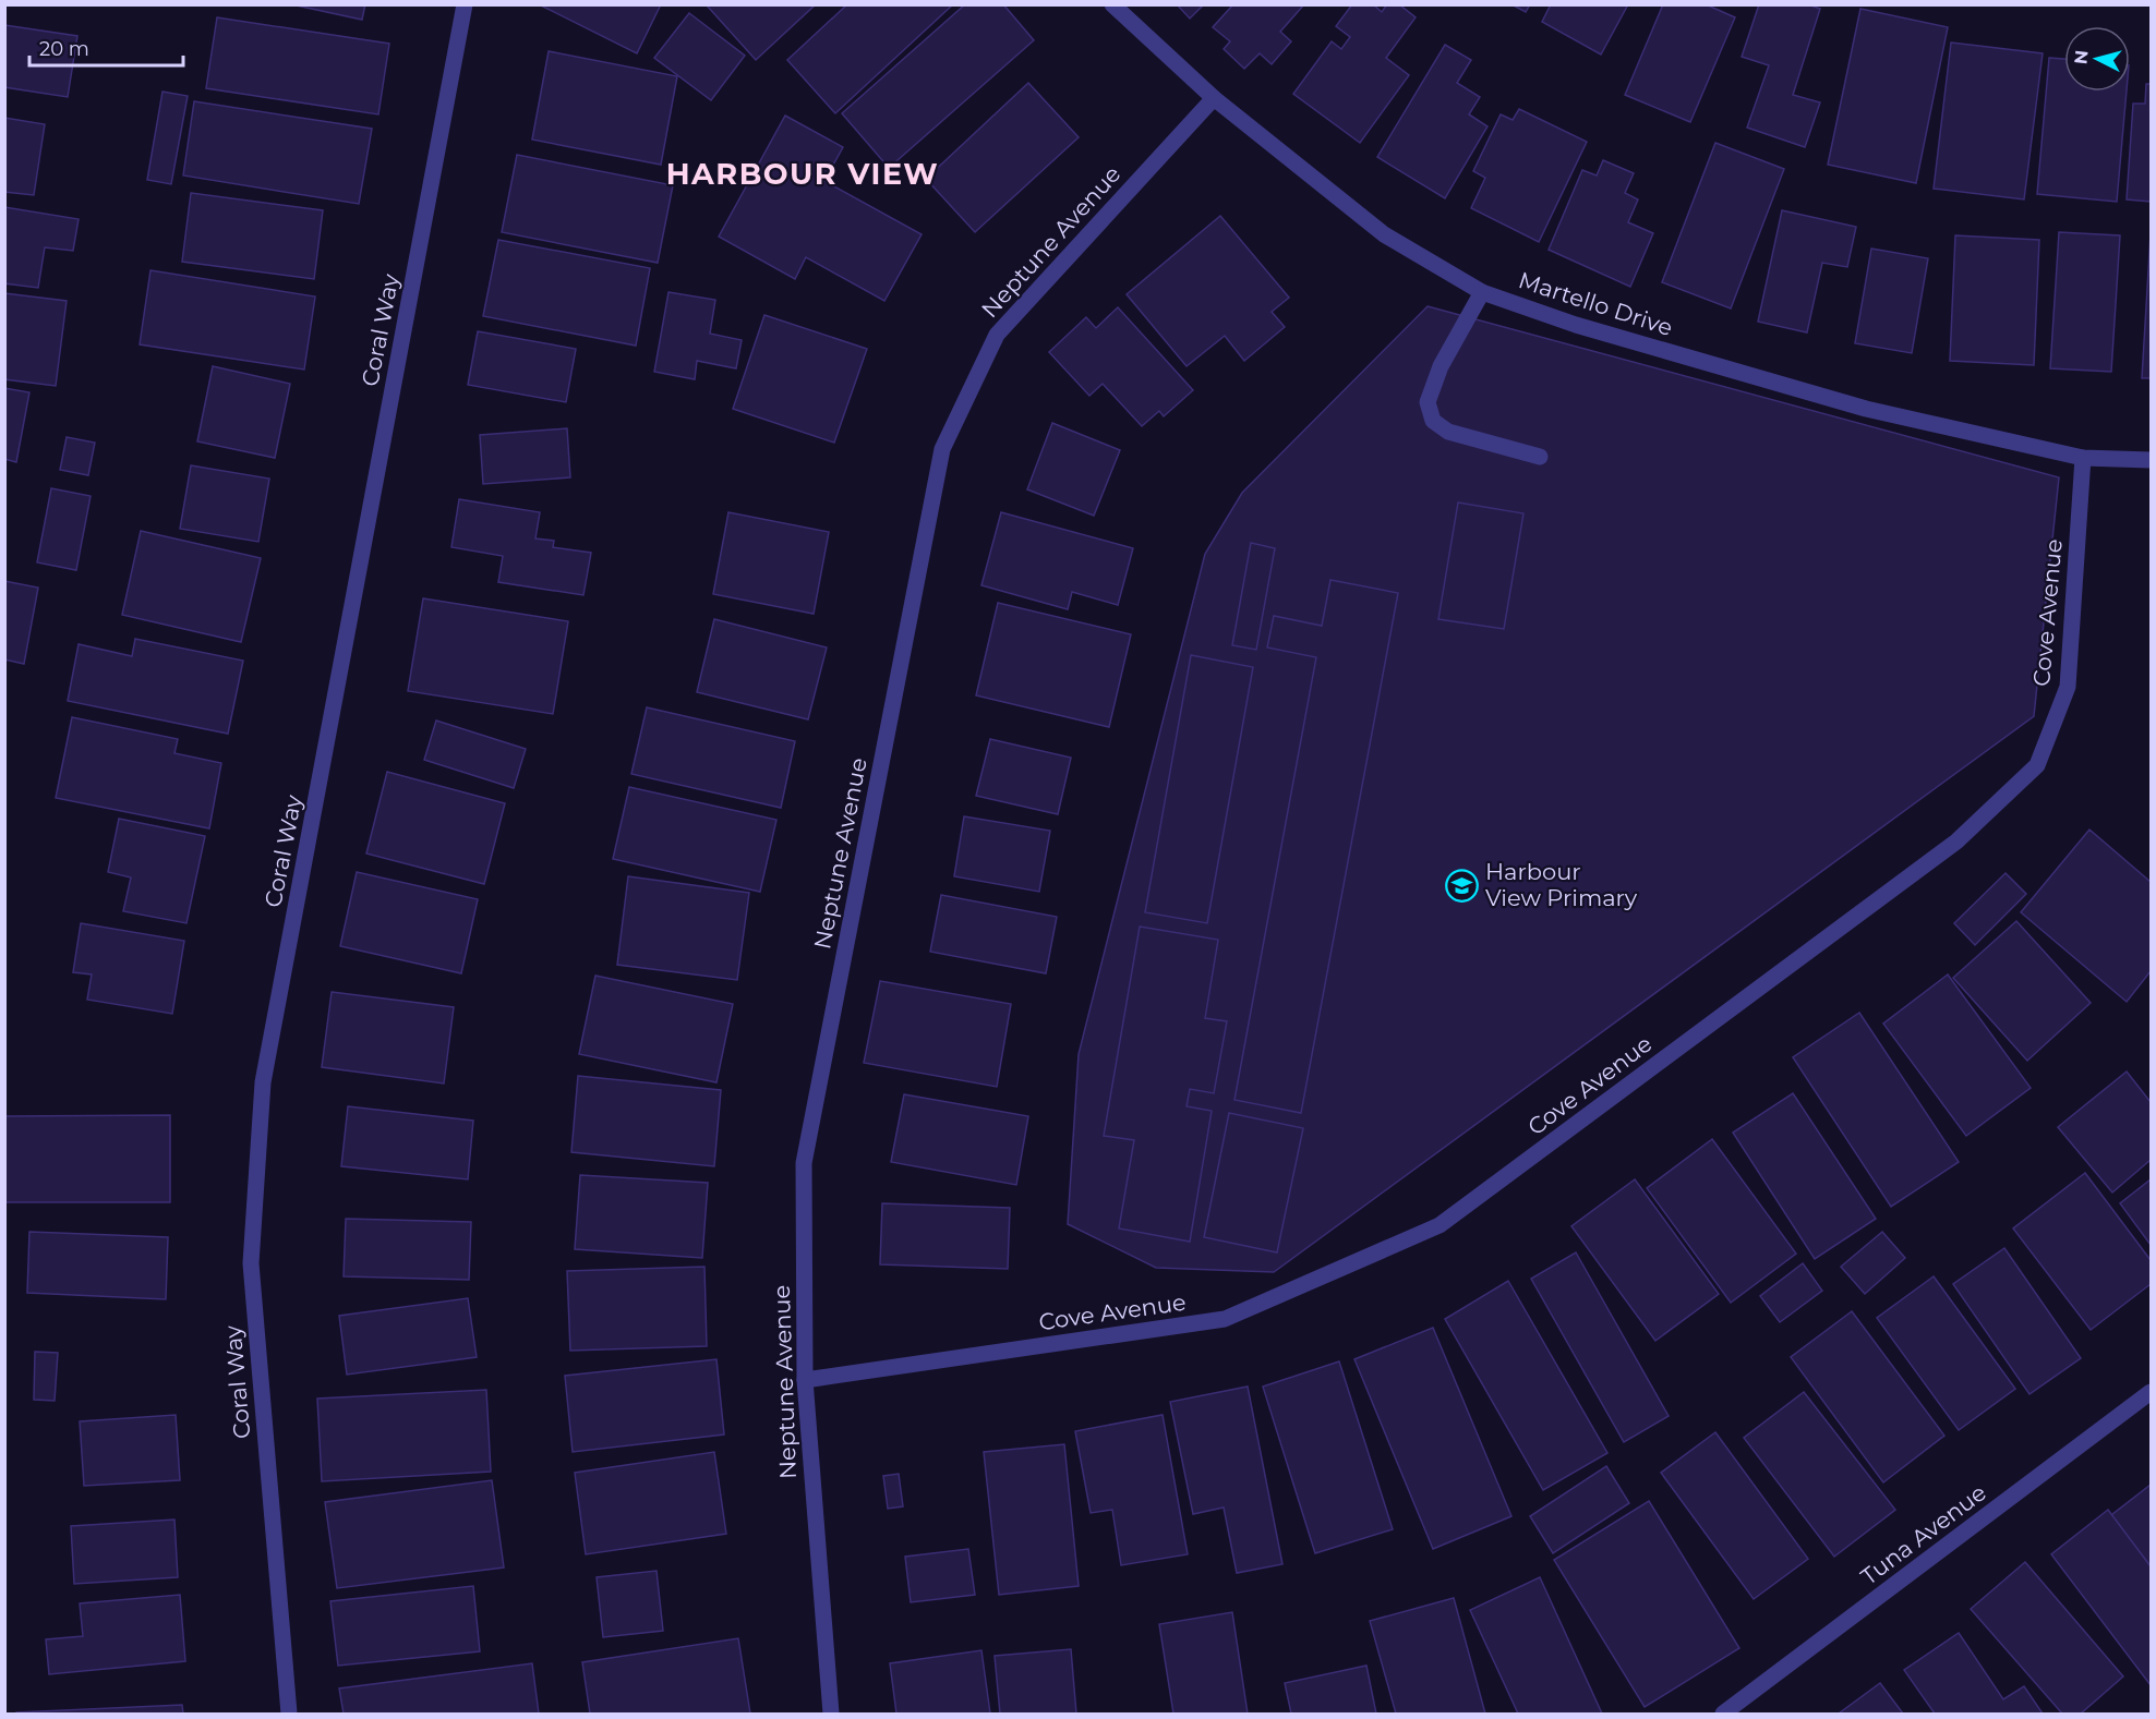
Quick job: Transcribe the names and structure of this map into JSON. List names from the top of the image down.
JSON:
{
  "streets": {
    "street": [
      "Neptune Avenue",
      "Martello Drive",
      "Coral Way",
      "Cove Avenue",
      "Tuna Avenue"
    ]
  },
  "crossings": [
    ["Neptune Avenue", "Martello Drive"],
    ["Neptune Avenue", "Cove Avenue"],
    ["Martello Drive", "Cove Avenue"]
  ],
  "districts": ["HARBOUR VIEW"],
  "places": {
    "school or university": ["Harbour View Primary"]
  },
  "scale_bar": "20 m",
  "north": "left"
}
